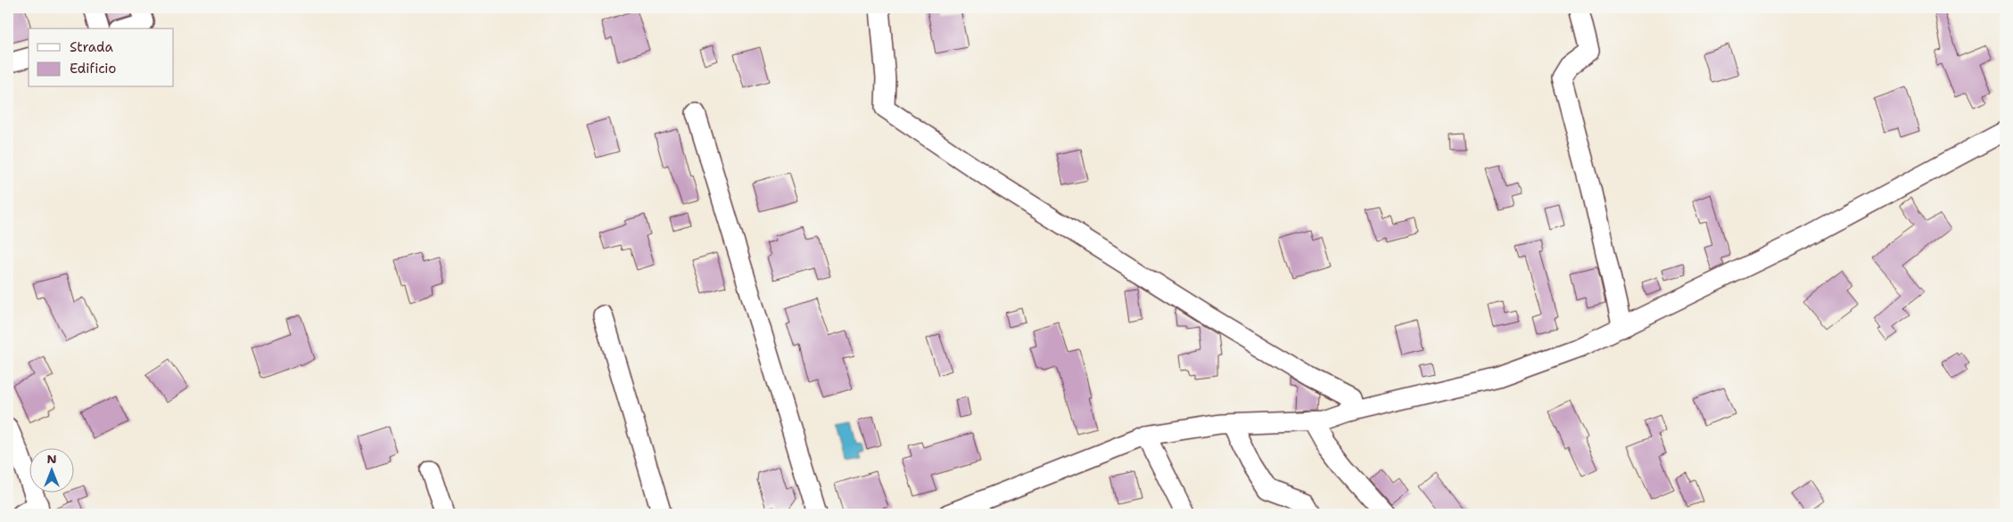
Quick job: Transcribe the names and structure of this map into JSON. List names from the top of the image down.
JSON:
{
  "legend": ["Strada", "Edificio"],
  "north": "top"
}
